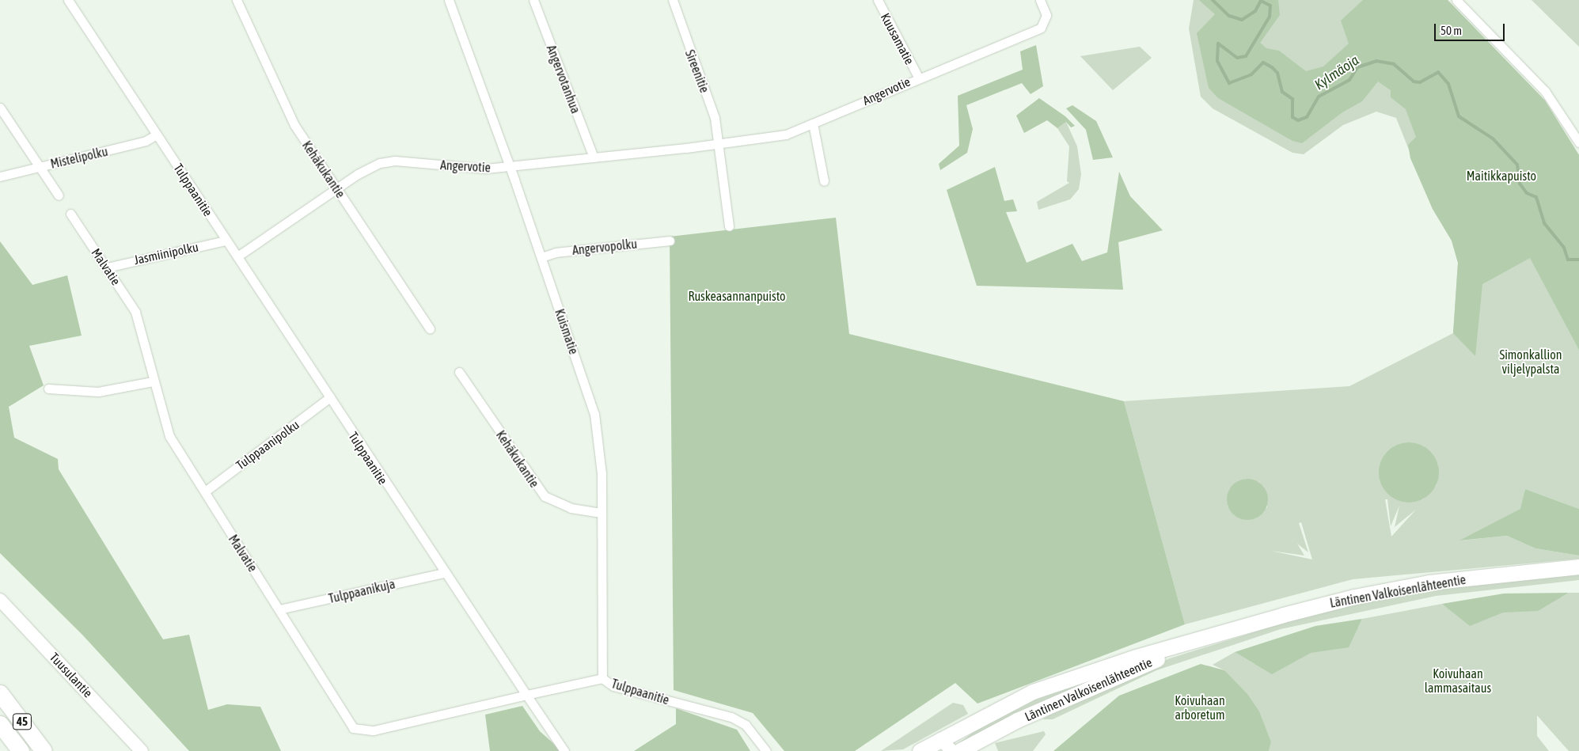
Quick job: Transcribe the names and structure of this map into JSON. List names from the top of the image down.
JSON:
{
  "streets": {
    "highway": ["45"],
    "main road": ["Läntinen Valkoisenlähteentie", "Tuusulantie"],
    "street": [
      "Kuusamatie",
      "Sireenitie",
      "Angervotanhua",
      "Angervotie",
      "Mistelipolku",
      "Kehäkukantie",
      "Tulppaanitie",
      "Angervopolku",
      "Jasmiinipolku",
      "Malvatie",
      "Kuismatie",
      "Tulppaanipolku",
      "Tulppaanikuja"
    ]
  },
  "crossings": [
    ["Kuusamatie", "Angervotie"],
    ["Sireenitie", "Angervotie"],
    ["Angervotanhua", "Angervotie"],
    ["Angervotie", "Kehäkukantie"],
    ["Angervotie", "Tulppaanitie"],
    ["Angervotie", "Kuismatie"],
    ["Mistelipolku", "Tulppaanitie"],
    ["Kehäkukantie", "Kuismatie"],
    ["Tulppaanitie", "Jasmiinipolku"],
    ["Tulppaanitie", "Malvatie"],
    ["Tulppaanitie", "Kuismatie"],
    ["Tulppaanitie", "Tulppaanipolku"],
    ["Tulppaanitie", "Tulppaanikuja"],
    ["Angervopolku", "Kuismatie"],
    ["Jasmiinipolku", "Malvatie"],
    ["Malvatie", "Tulppaanipolku"],
    ["Malvatie", "Tulppaanikuja"]
  ],
  "water": ["Kylmäoja"],
  "parks": [
    "Maitikkapuisto",
    "Ruskeasannanpuisto",
    "Simonkallion viljelypalsta",
    "Koivuhaan lammasaitaus",
    "Koivuhaan arboretum"
  ],
  "scale_bar": "50 m"
}
